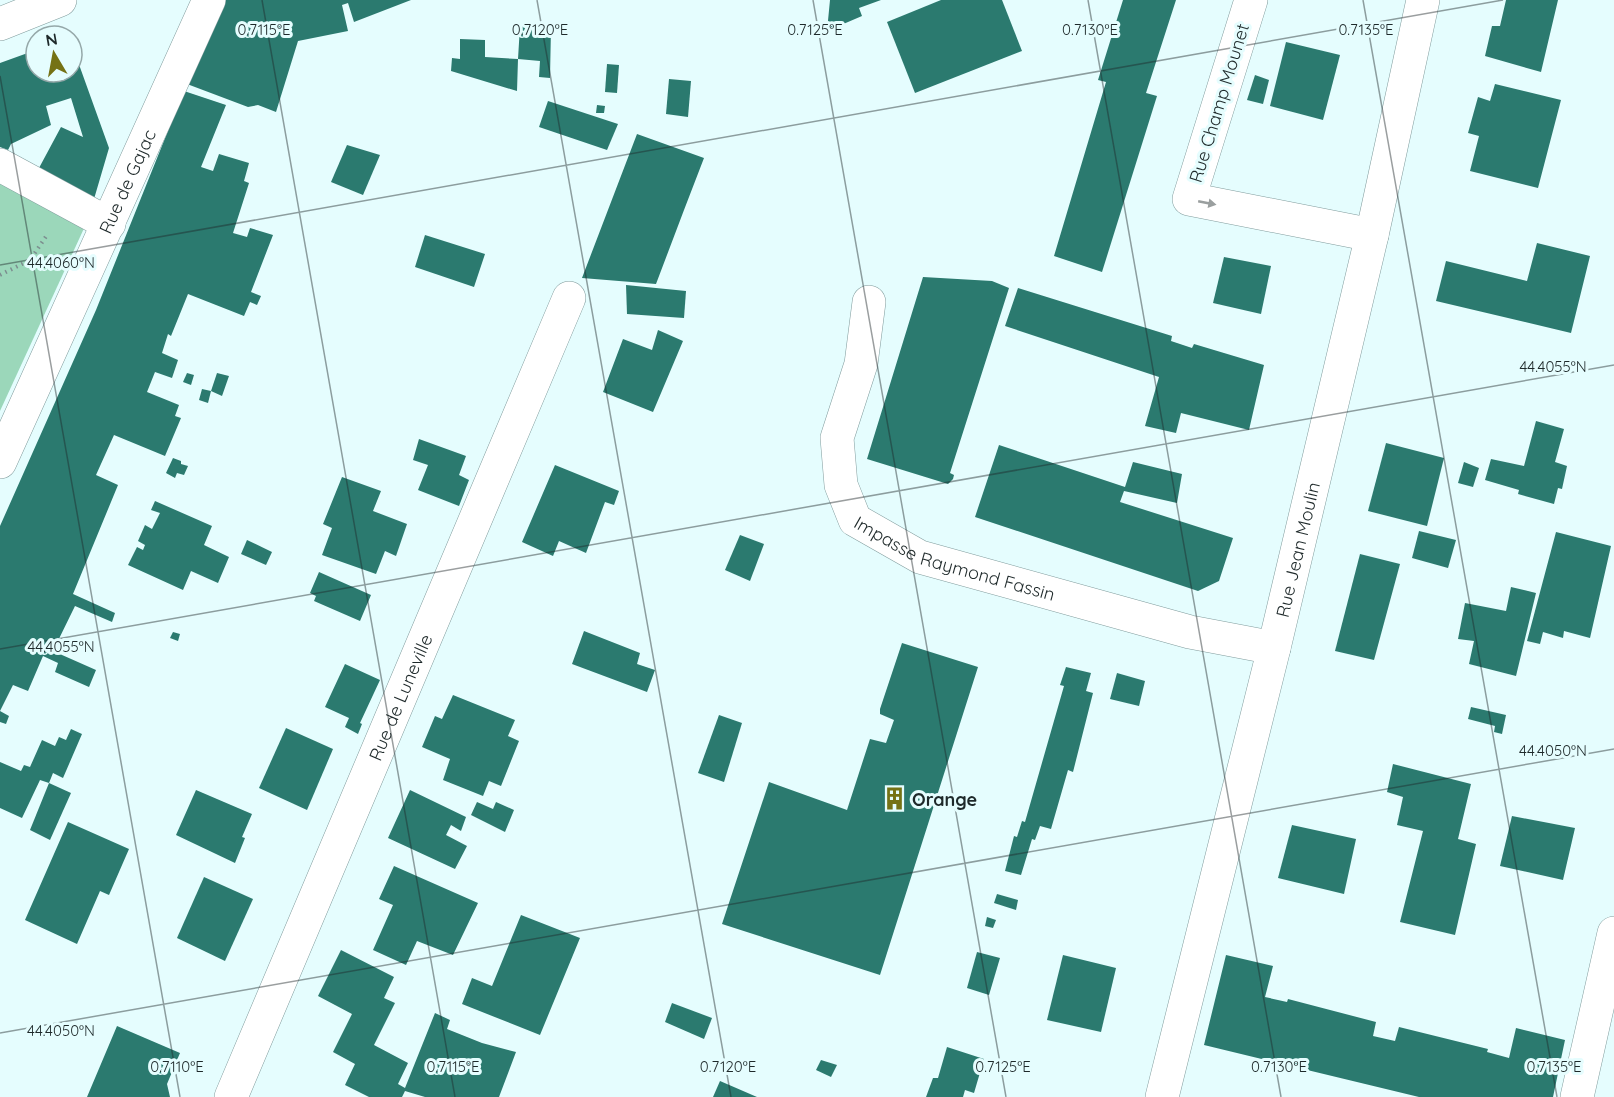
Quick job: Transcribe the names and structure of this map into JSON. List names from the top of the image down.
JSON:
{
  "streets": {
    "street": [
      "Rue Champ Mounet",
      "Rue de Gajac",
      "Rue Jean Moulin",
      "Impasse Raymond Fassin",
      "Rue de Luneville"
    ]
  },
  "crossings": [
    ["Rue Champ Mounet", "Rue Jean Moulin"],
    ["Rue Jean Moulin", "Impasse Raymond Fassin"]
  ],
  "places": {
    "building": ["Orange"]
  },
  "north": "top",
  "coordinates": [
    "0.7115°E",
    "0.7120°E",
    "0.7125°E",
    "0.7130°E",
    "0.7135°E",
    "44.4060°N",
    "44.4055°N",
    "44.4050°N",
    "0.7110°E"
  ]
}
